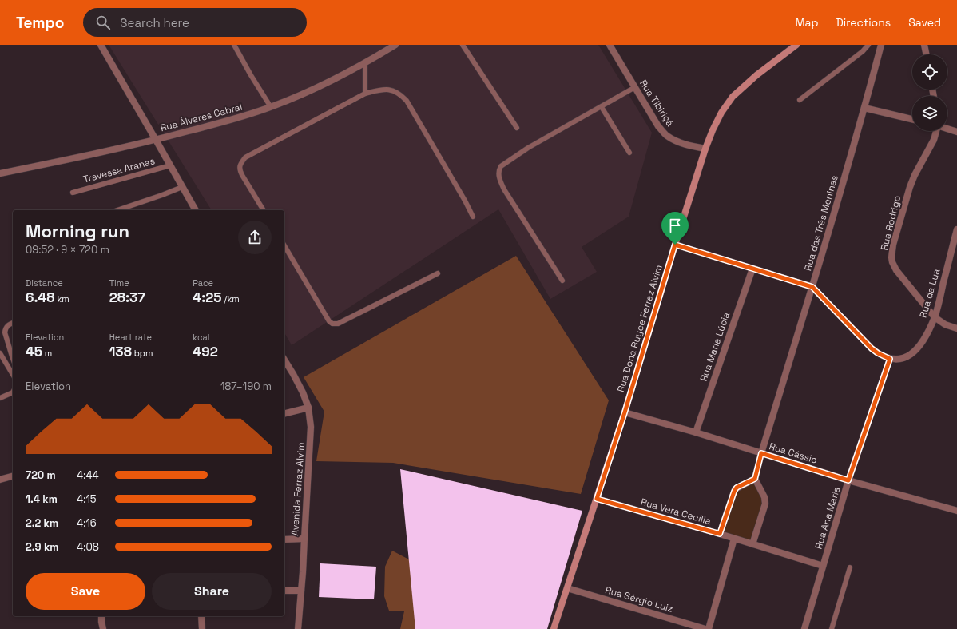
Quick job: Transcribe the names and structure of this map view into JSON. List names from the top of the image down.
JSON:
{
  "streets": {
    "main road": ["Rua Dona Ruyce Ferraz Alvim"],
    "street": [
      "Rua Tibiriçá",
      "Rua Álvares Cabral",
      "Rua das Três Meninas",
      "Rua Rodrigo",
      "Rua da Lua",
      "Rua Maria Lúcia",
      "Rua Cássio",
      "Avenida Ferraz Alvim",
      "Rua Vera Cecília",
      "Rua Ana Maria",
      "Rua Sérgio Luiz"
    ],
    "lane": ["Travessa Aranas"]
  },
  "crossings": [
    ["Rua Tibiriçá", "Rua Dona Ruyce Ferraz Alvim"],
    ["Rua das Três Meninas", "Rua Cássio"],
    ["Rua Rodrigo", "Rua da Lua"],
    ["Rua da Lua", "Rua Ana Maria"],
    ["Rua Dona Ruyce Ferraz Alvim", "Rua Cássio"],
    ["Rua Dona Ruyce Ferraz Alvim", "Rua Vera Cecília"],
    ["Rua Dona Ruyce Ferraz Alvim", "Rua Sérgio Luiz"],
    ["Rua Maria Lúcia", "Rua Cássio"],
    ["Rua Cássio", "Rua Ana Maria"],
    ["Rua Vera Cecília", "Rua Ana Maria"]
  ],
  "page": {
    "header": "Tempo",
    "search": "Search here",
    "nav": ["Map", "Directions", "Saved"],
    "heading": ["Morning run", "09:52 · 9 × 720 m"],
    "stats": [
      ["Distance", "6.48 km"],
      ["Time", "28:37"],
      ["Pace", "4:25 /km"],
      ["Elevation", "45 m"],
      ["Heart rate", "138 bpm"],
      ["kcal", "492"]
    ],
    "chart": ["Elevation", "187–190 m"],
    "list": [
      {
        "name": "720 m",
        "note": "4:44"
      },
      {
        "name": "1.4 km",
        "note": "4:15"
      },
      {
        "name": "2.2 km",
        "note": "4:16"
      },
      {
        "name": "2.9 km",
        "note": "4:08"
      }
    ],
    "buttons": ["Save", "Share"]
  }
}
